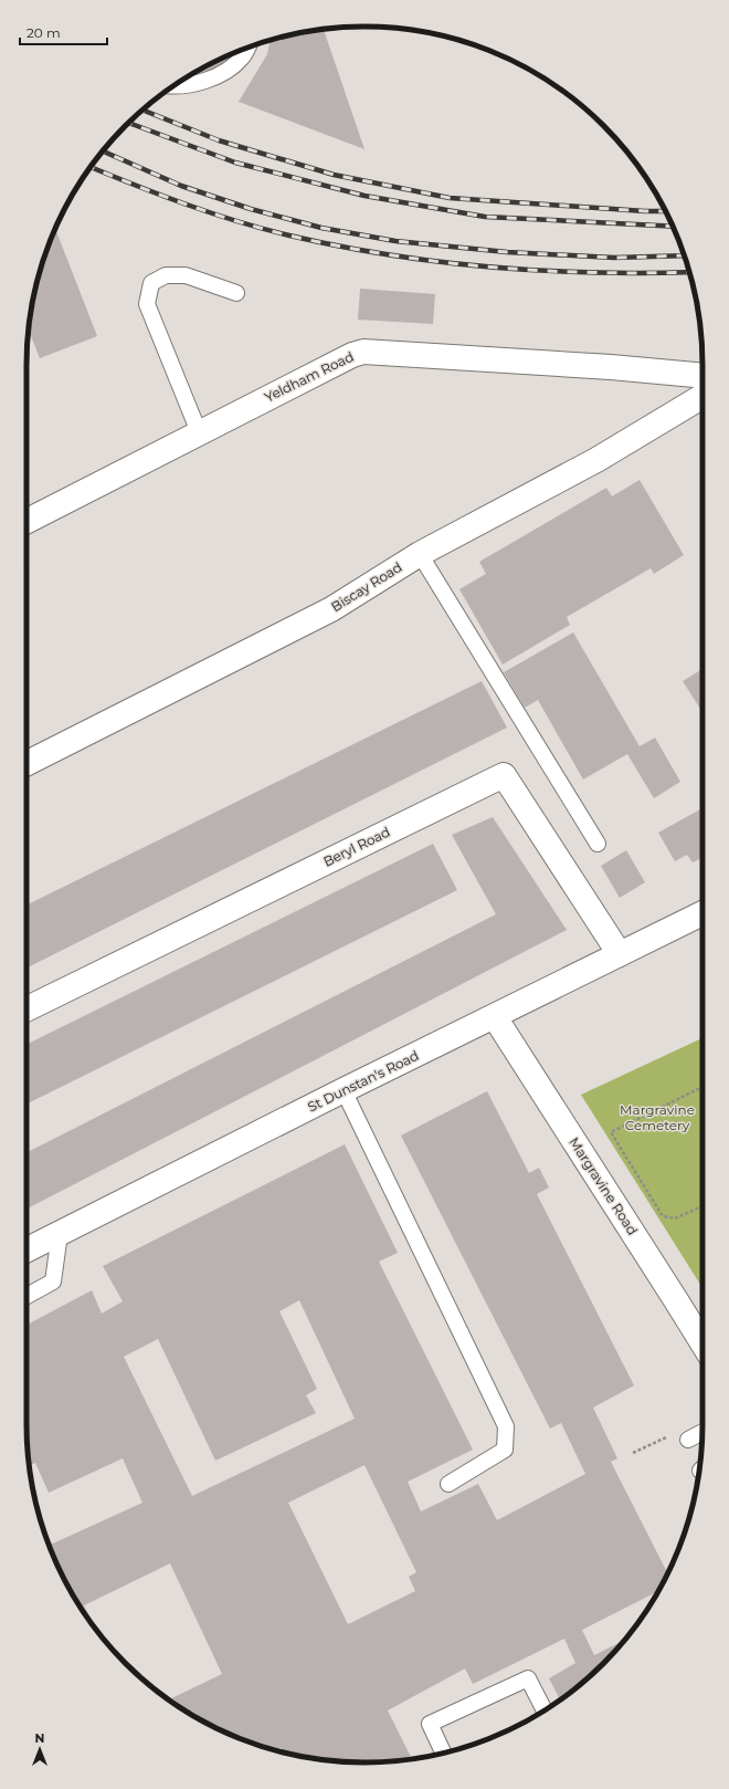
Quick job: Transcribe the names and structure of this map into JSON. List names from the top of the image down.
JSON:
{
  "streets": {
    "street": [
      "Yeldham Road",
      "Biscay Road",
      "Beryl Road",
      "St Dunstan's Road",
      "Margravine Road"
    ]
  },
  "crossings": [
    ["Beryl Road", "St Dunstan's Road"],
    ["St Dunstan's Road", "Margravine Road"]
  ],
  "parks": ["Margravine Cemetery"],
  "scale_bar": "20 m",
  "north": "top"
}
